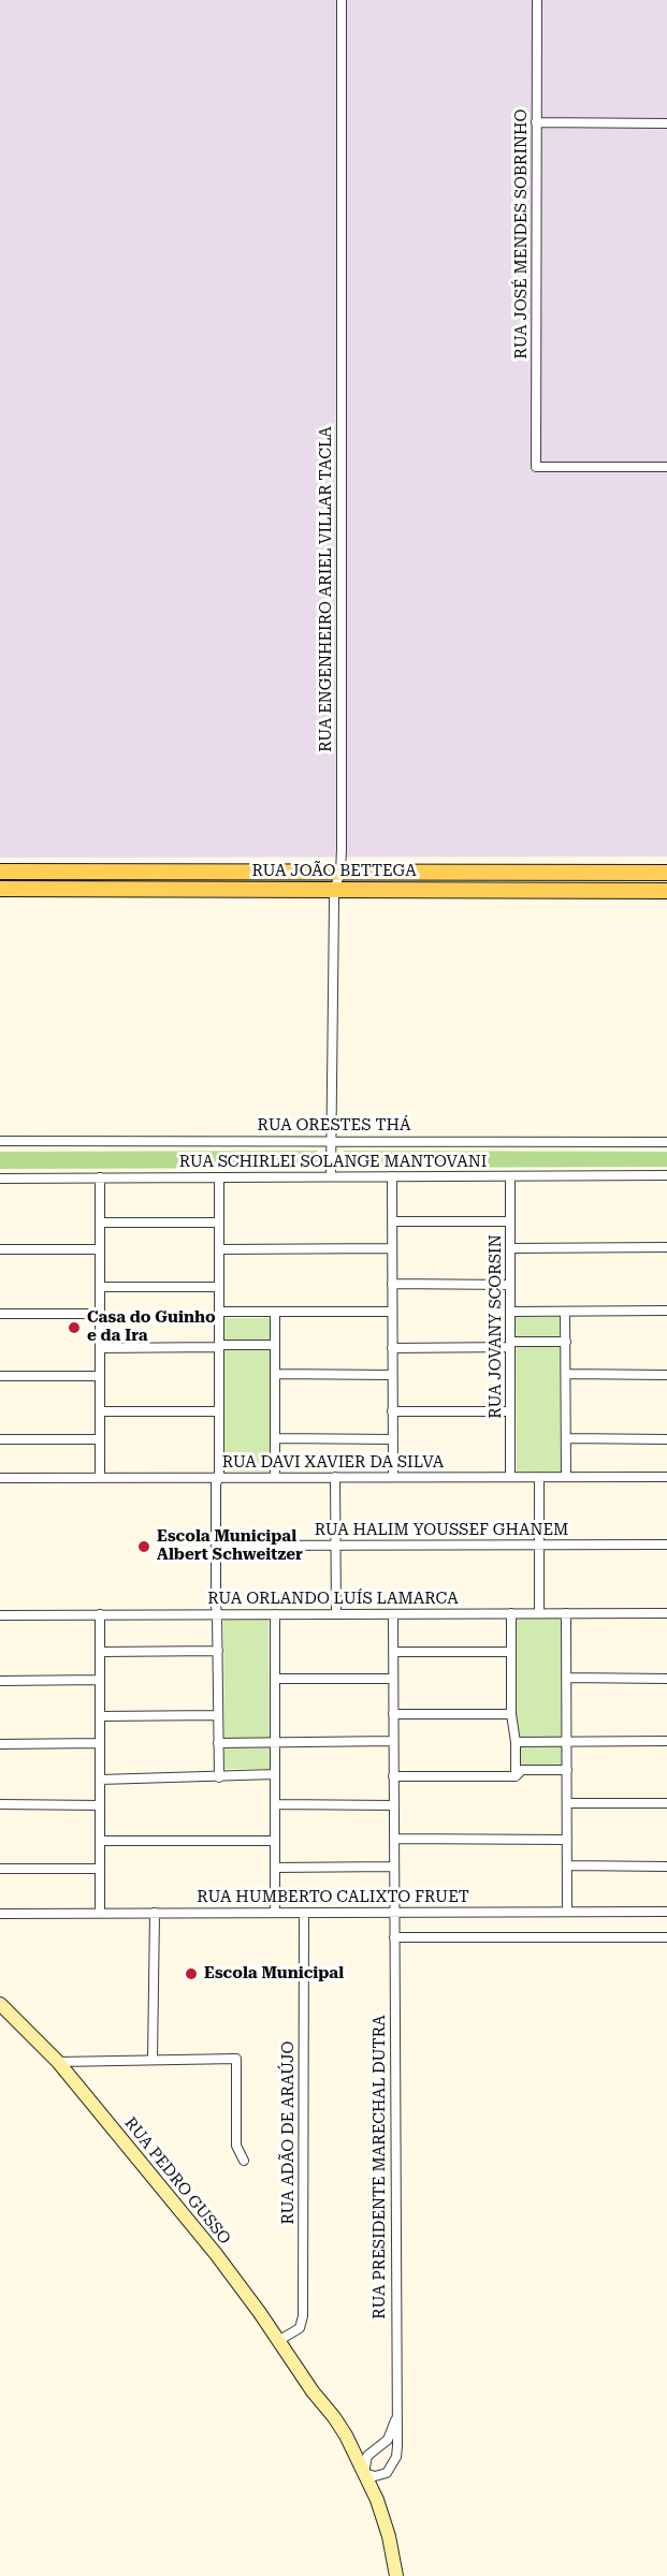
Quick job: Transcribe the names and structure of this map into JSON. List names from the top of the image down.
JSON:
{
  "streets": {
    "main road": ["RUA JOÃO BETTEGA", "RUA PEDRO GUSSO"],
    "street": [
      "RUA JOSÉ MENDES SOBRINHO",
      "RUA ENGENHEIRO ARIEL VILLAR TACLA",
      "RUA ORESTES THÁ",
      "RUA SCHIRLEI SOLANGE MANTOVANI",
      "RUA JOVANY SCORSIN",
      "RUA DAVI XAVIER DA SILVA",
      "RUA HALIM YOUSSEF GHANEM",
      "RUA ORLANDO LUÍS LAMARCA",
      "RUA HUMBERTO CALIXTO FRUET",
      "RUA ADÃO DE ARAÚJO",
      "RUA PRESIDENTE MARECHAL DUTRA"
    ]
  },
  "crossings": [
    ["RUA ENGENHEIRO ARIEL VILLAR TACLA", "RUA JOÃO BETTEGA"],
    ["RUA ENGENHEIRO ARIEL VILLAR TACLA", "RUA ORESTES THÁ"],
    ["RUA ENGENHEIRO ARIEL VILLAR TACLA", "RUA SCHIRLEI SOLANGE MANTOVANI"],
    ["RUA SCHIRLEI SOLANGE MANTOVANI", "RUA JOVANY SCORSIN"],
    ["RUA JOVANY SCORSIN", "RUA DAVI XAVIER DA SILVA"],
    ["RUA ORLANDO LUÍS LAMARCA", "RUA PRESIDENTE MARECHAL DUTRA"],
    ["RUA HUMBERTO CALIXTO FRUET", "RUA ADÃO DE ARAÚJO"],
    ["RUA HUMBERTO CALIXTO FRUET", "RUA PRESIDENTE MARECHAL DUTRA"],
    ["RUA ADÃO DE ARAÚJO", "RUA PEDRO GUSSO"],
    ["RUA PRESIDENTE MARECHAL DUTRA", "RUA PEDRO GUSSO"]
  ],
  "places": ["Casa do Guinho e da Ira", "Escola Municipal Albert Schweitzer", "Escola Municipal"]
}
